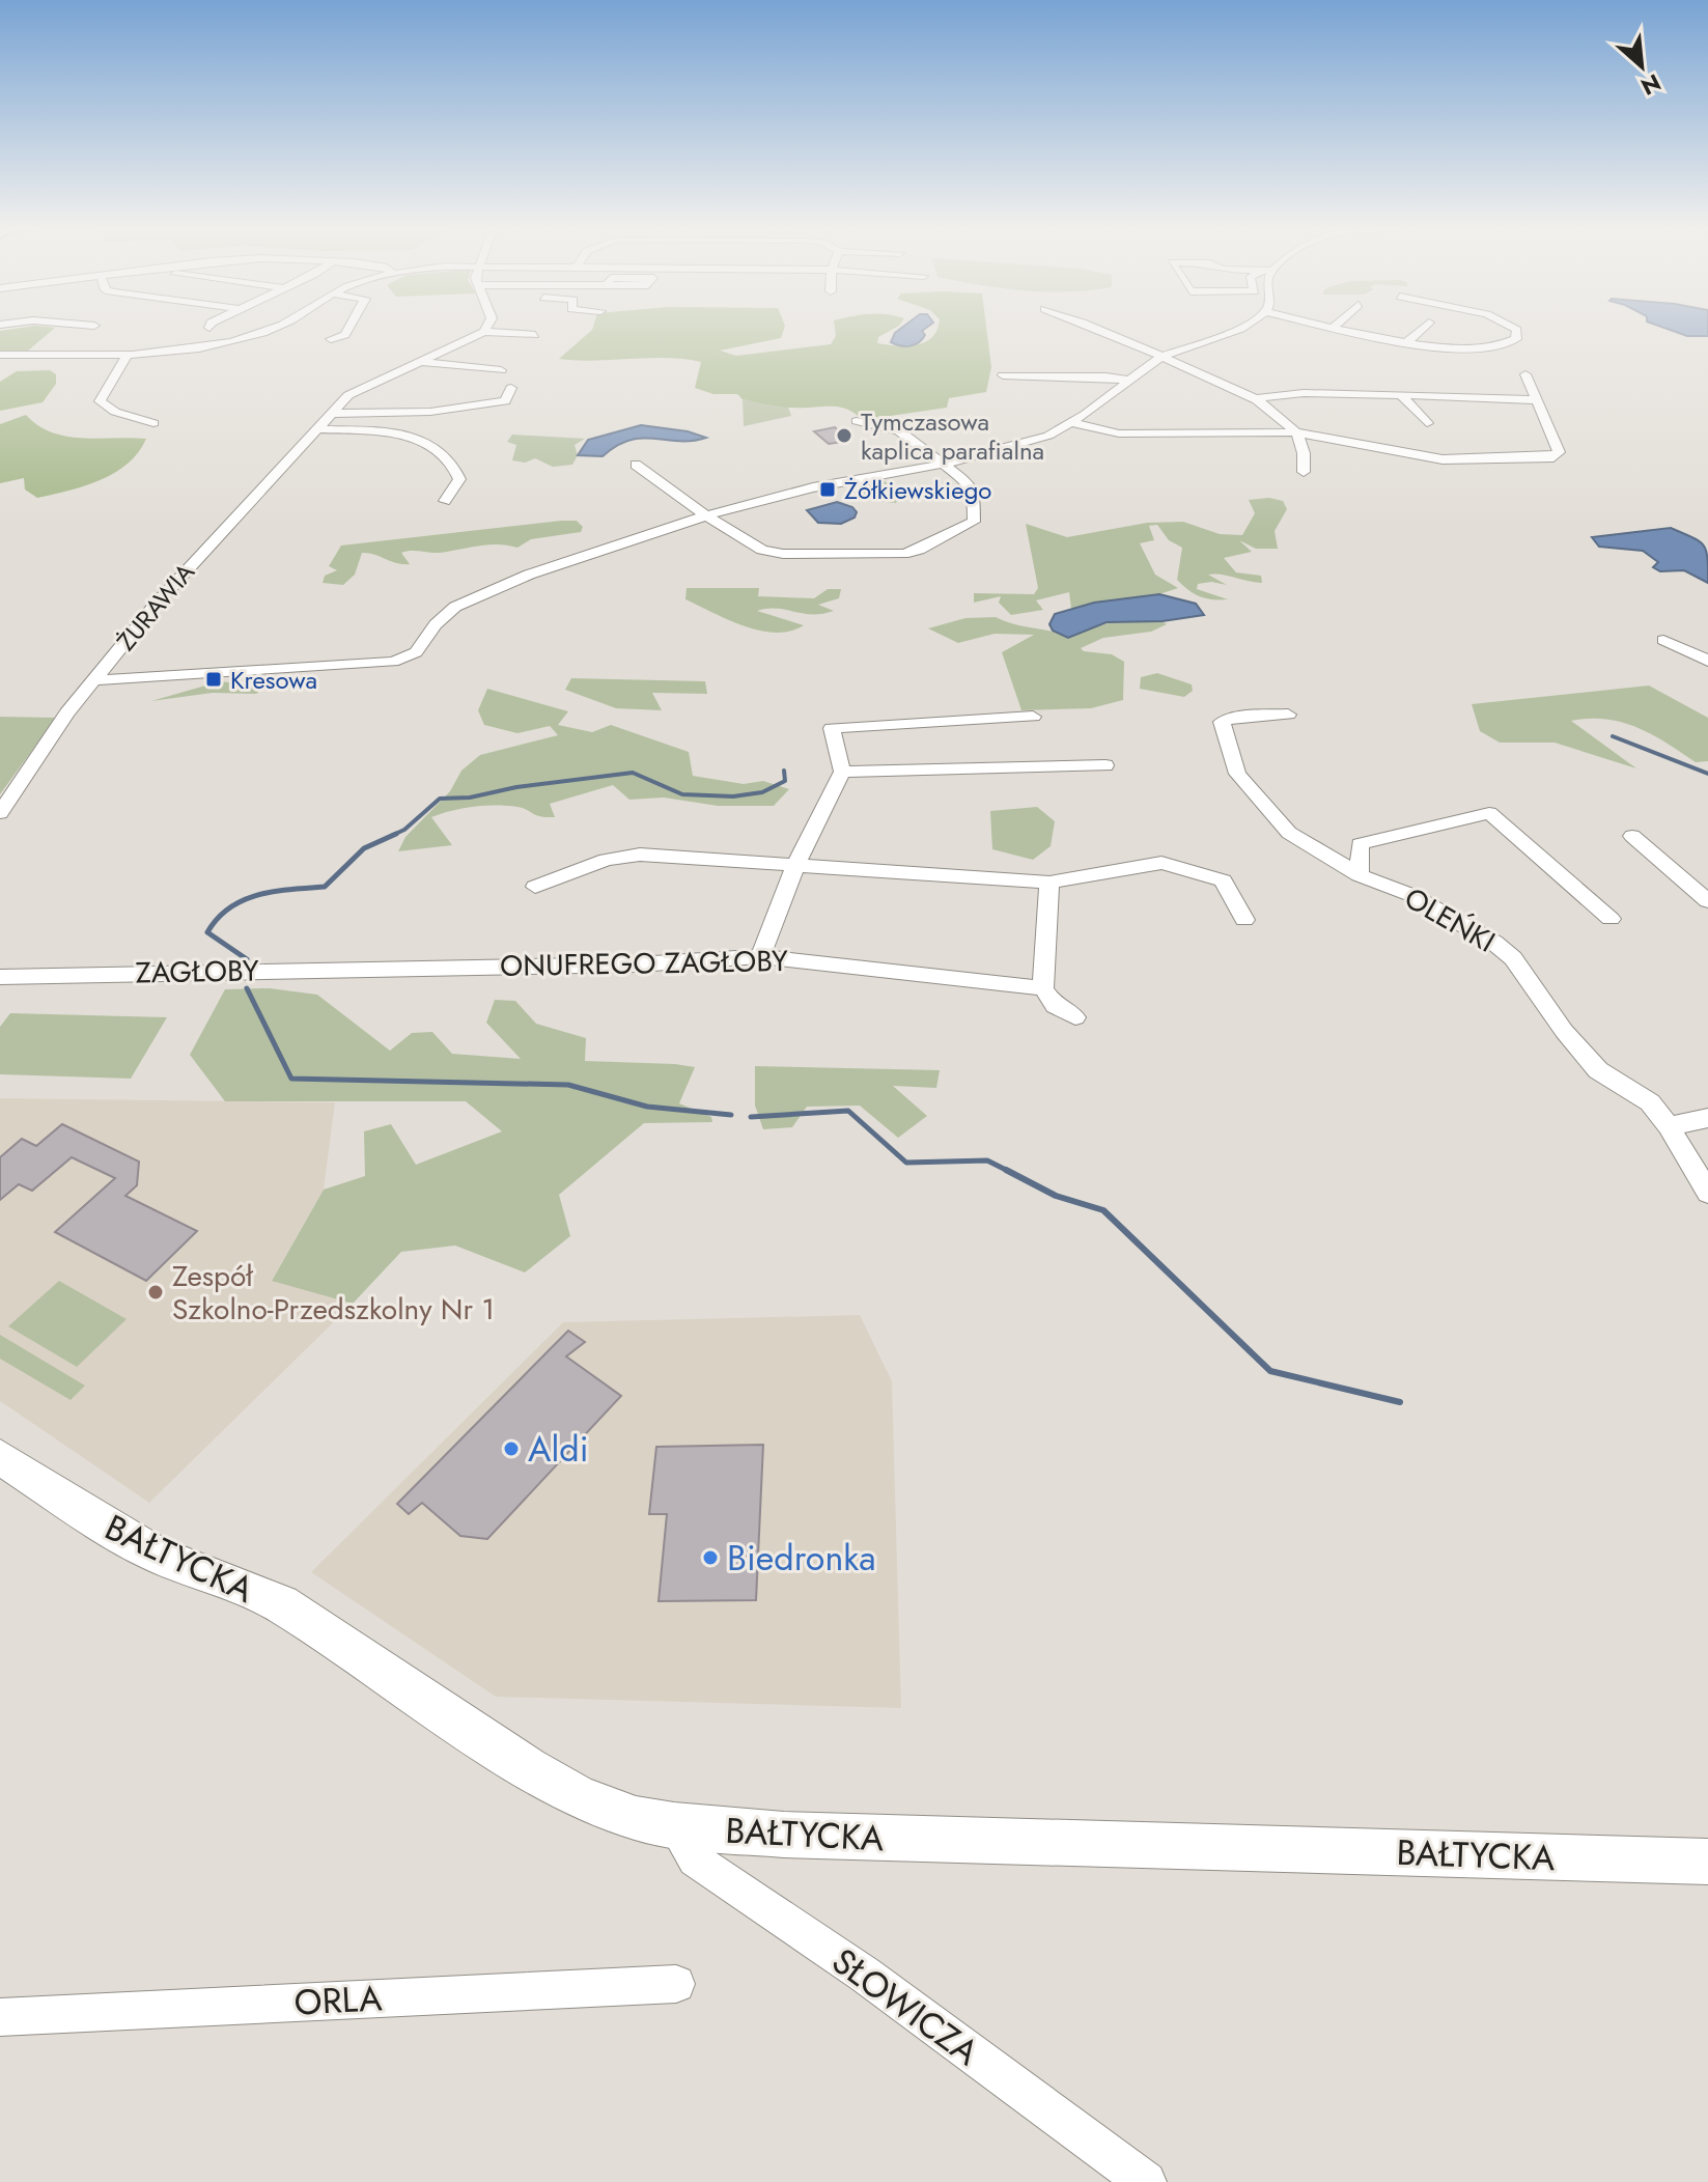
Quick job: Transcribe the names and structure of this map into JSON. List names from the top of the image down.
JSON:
{
  "streets": {
    "main road": ["BAŁTYCKA"],
    "street": [
      "ŻURAWIA",
      "OLEŃKI",
      "ONUFREGO ZAGŁOBY",
      "ZAGŁOBY",
      "ORLA",
      "SŁOWICZA"
    ]
  },
  "crossings": [
    ["ONUFREGO ZAGŁOBY", "ZAGŁOBY"],
    ["BAŁTYCKA", "SŁOWICZA"]
  ],
  "places": {
    "other": [
      "Tymczasowa kaplica parafialna",
      "Zespół Szkolno-Przedszkolny Nr 1",
      "Aldi",
      "Biedronka"
    ],
    "transit": ["Żółkiewskiego", "Kresowa"]
  },
  "north": "bottom right"
}
